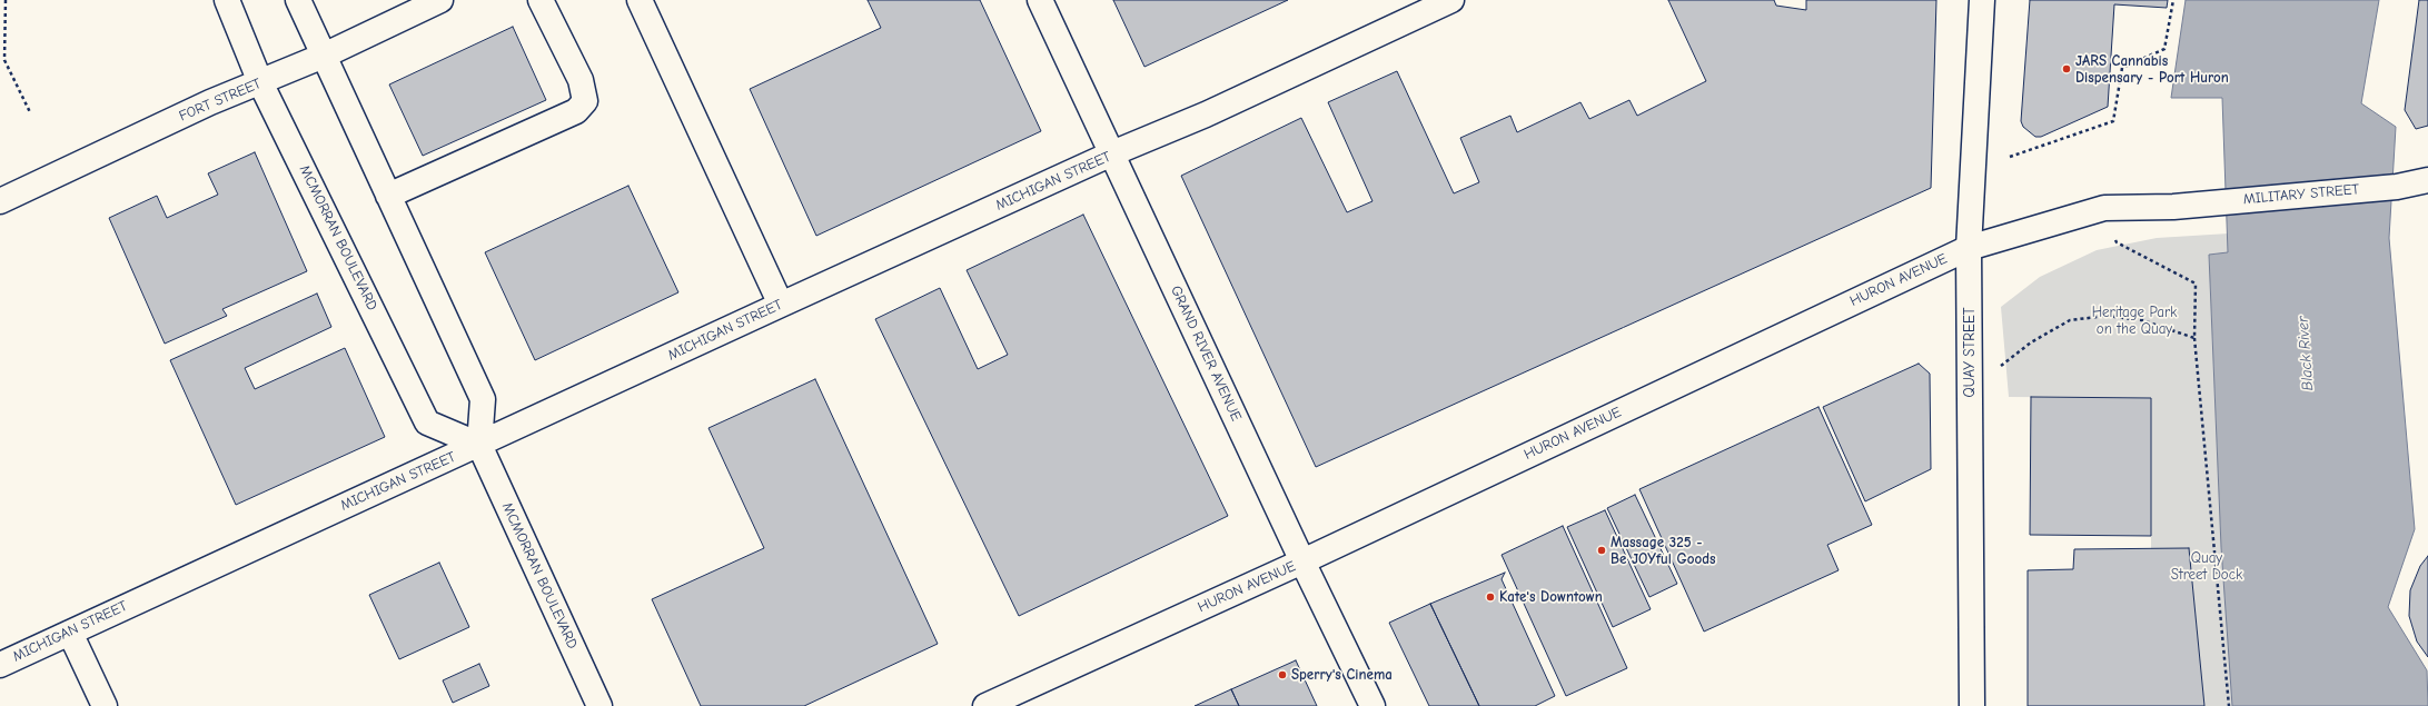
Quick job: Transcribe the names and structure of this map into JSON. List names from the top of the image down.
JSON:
{
  "streets": {
    "street": [
      "FORT STREET",
      "MICHIGAN STREET",
      "MILITARY STREET",
      "MCMORRAN BOULEVARD",
      "HURON AVENUE",
      "QUAY STREET",
      "GRAND RIVER AVENUE"
    ]
  },
  "crossings": [
    ["FORT STREET", "MCMORRAN BOULEVARD"],
    ["MICHIGAN STREET", "MCMORRAN BOULEVARD"],
    ["MICHIGAN STREET", "GRAND RIVER AVENUE"],
    ["MILITARY STREET", "HURON AVENUE"],
    ["HURON AVENUE", "QUAY STREET"],
    ["HURON AVENUE", "GRAND RIVER AVENUE"]
  ],
  "water": ["Black River"],
  "parks": ["Heritage Park on the Quay", "Quay Street Dock"],
  "places": [
    "JARS Cannabis Dispensary - Port Huron",
    "Massage 325 - Be JOYful Goods",
    "Kate's Downtown",
    "Sperry's Cinema"
  ]
}
